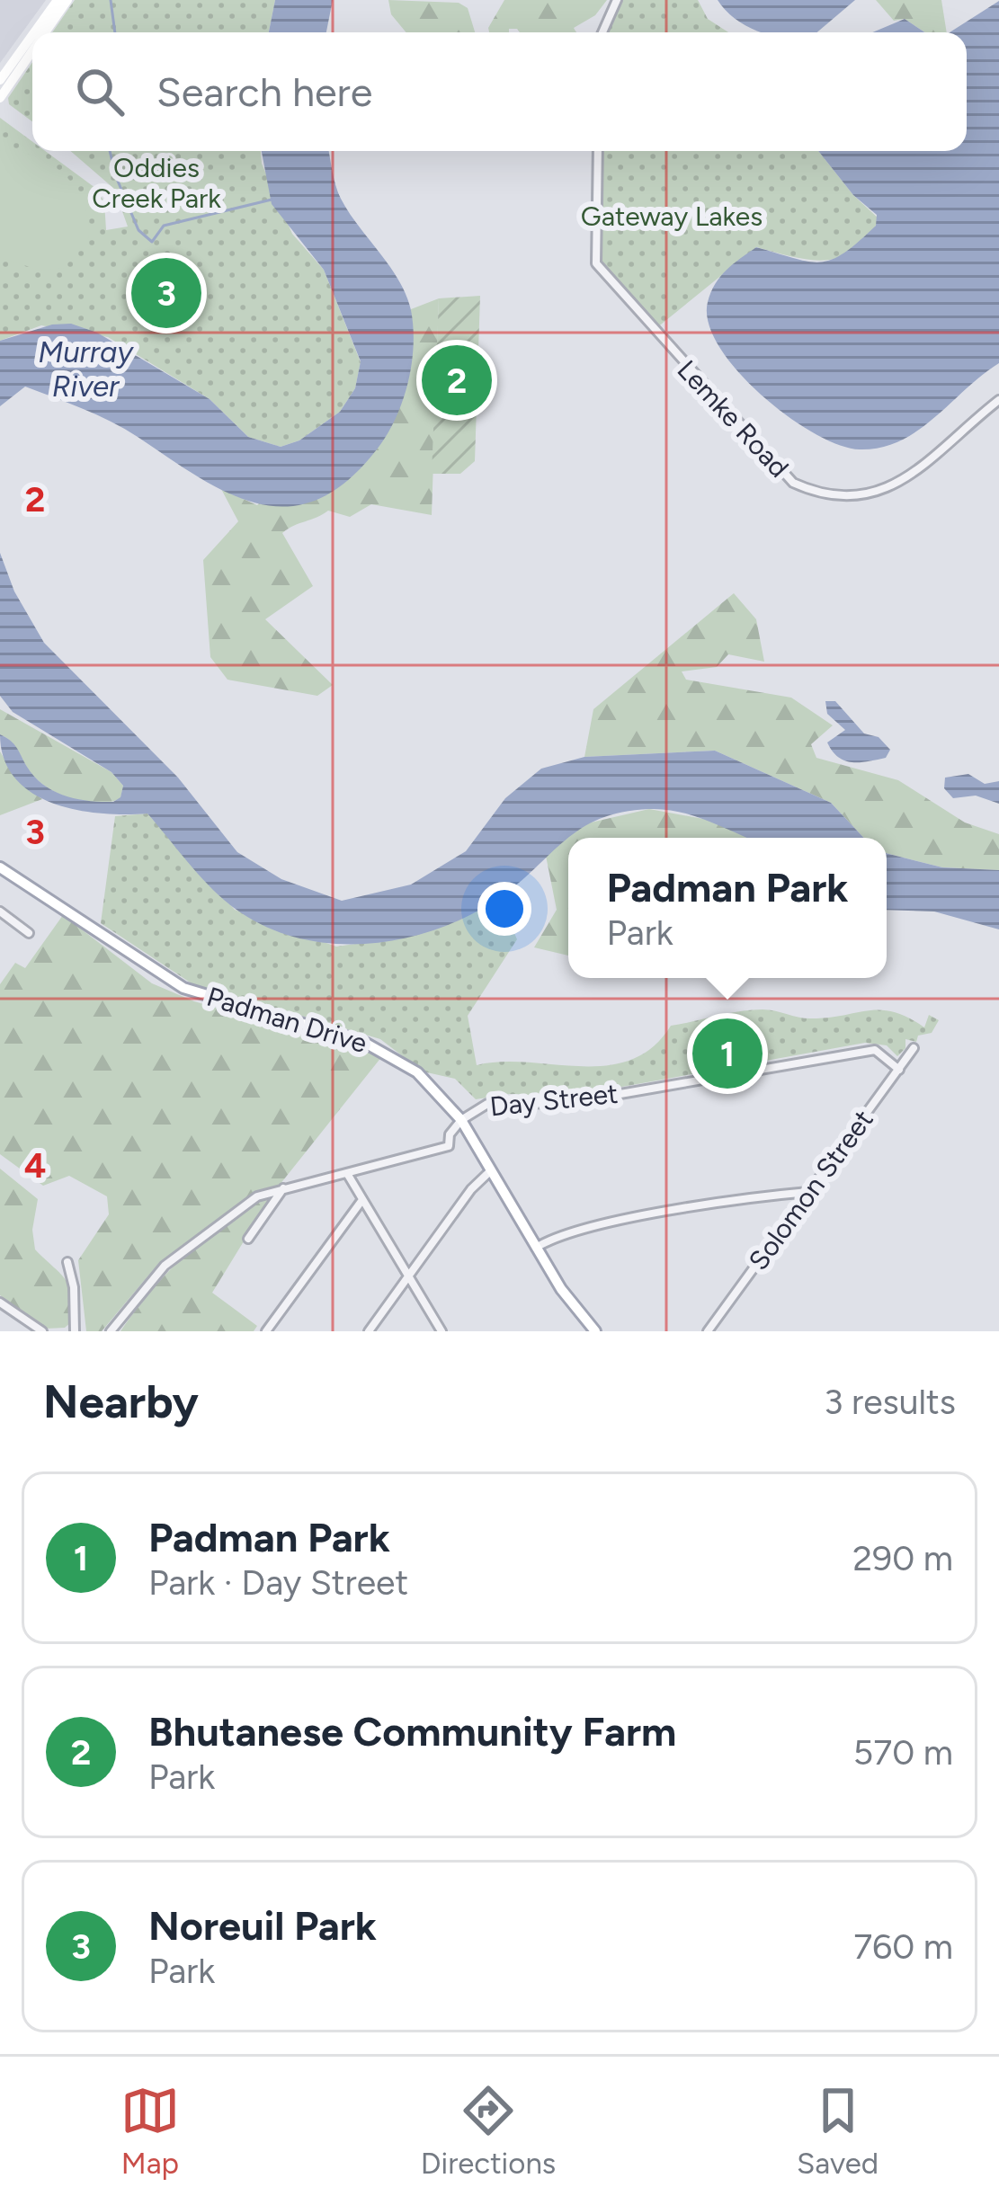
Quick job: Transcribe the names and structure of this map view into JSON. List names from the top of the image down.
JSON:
{
  "streets": {
    "main road": ["Padman Drive"],
    "street": ["Lemke Road", "Day Street", "Solomon Street"]
  },
  "crossings": [
    ["Padman Drive", "Day Street"],
    ["Day Street", "Solomon Street"]
  ],
  "water": ["Murray River"],
  "parks": ["Oddies Creek Park", "Gateway Lakes"],
  "page": {
    "search": "Search here",
    "pins": ["3", "2", "1"],
    "popup": ["Padman Park", "Park"],
    "heading": ["Nearby", "3 results"],
    "list": [
      {
        "mark": "1",
        "name": "Padman Park",
        "note": "Park · Day Street",
        "value": "290 m"
      },
      {
        "mark": "2",
        "name": "Bhutanese Community Farm",
        "note": "Park",
        "value": "570 m"
      },
      {
        "mark": "3",
        "name": "Noreuil Park",
        "note": "Park",
        "value": "760 m"
      }
    ],
    "nav": ["Map", "Directions", "Saved"]
  },
  "grid": {
    "rows": ["2", "3", "4"]
  }
}
